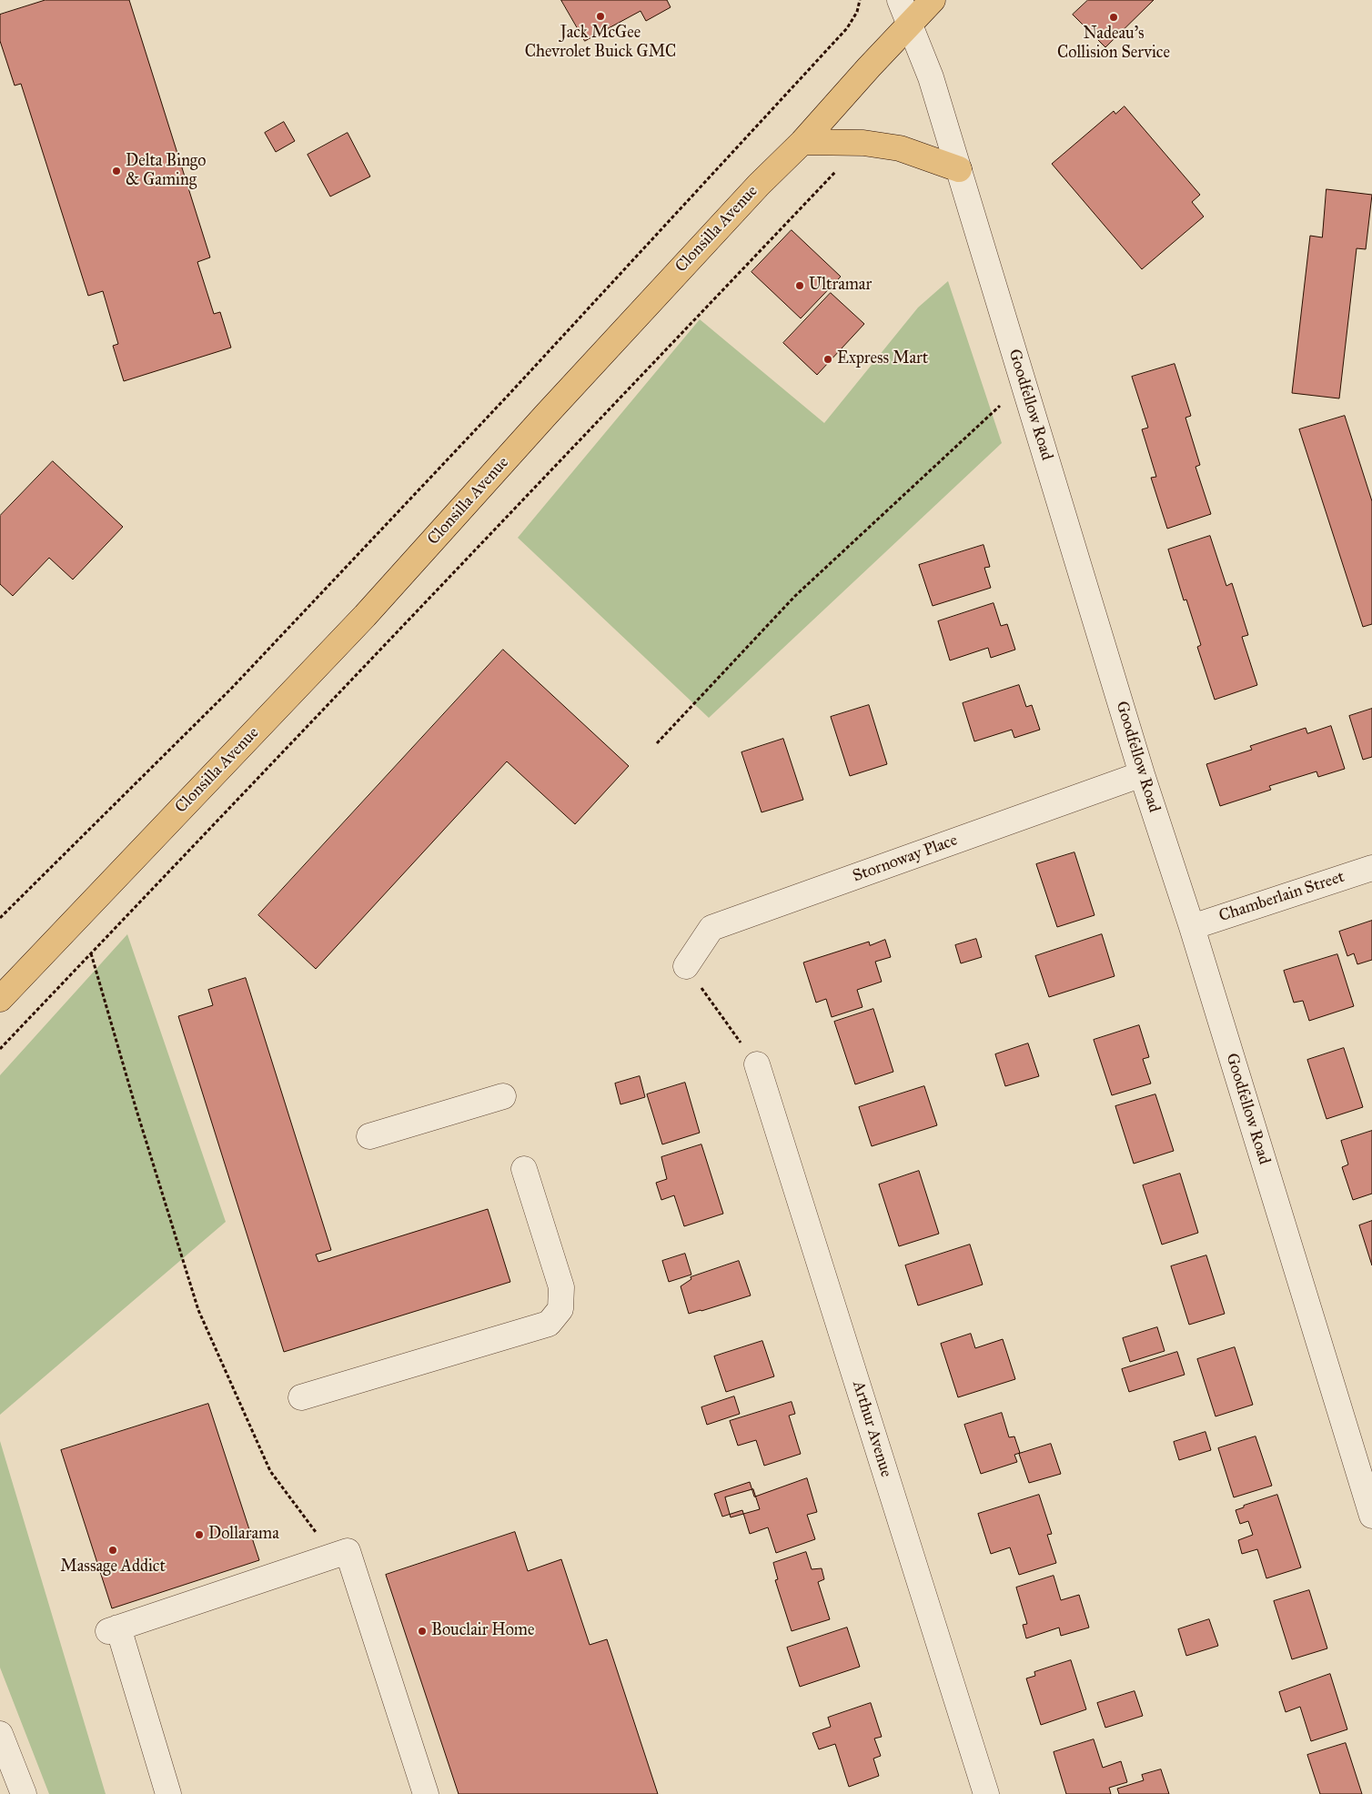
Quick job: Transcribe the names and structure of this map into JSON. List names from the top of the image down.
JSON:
{
  "streets": {
    "main road": ["Clonsilla Avenue"],
    "street": [
      "Goodfellow Road",
      "Stornoway Place",
      "Chamberlain Street",
      "Arthur Avenue"
    ]
  },
  "crossings": [
    ["Clonsilla Avenue", "Goodfellow Road"],
    ["Goodfellow Road", "Stornoway Place"],
    ["Goodfellow Road", "Chamberlain Street"]
  ],
  "places": [
    "Jack McGee Chevrolet Buick GMC",
    "Nadeau's Collision Service",
    "Delta Bingo & Gaming",
    "Ultramar",
    "Express Mart",
    "Dollarama",
    "Massage Addict",
    "Bouclair Home"
  ]
}
